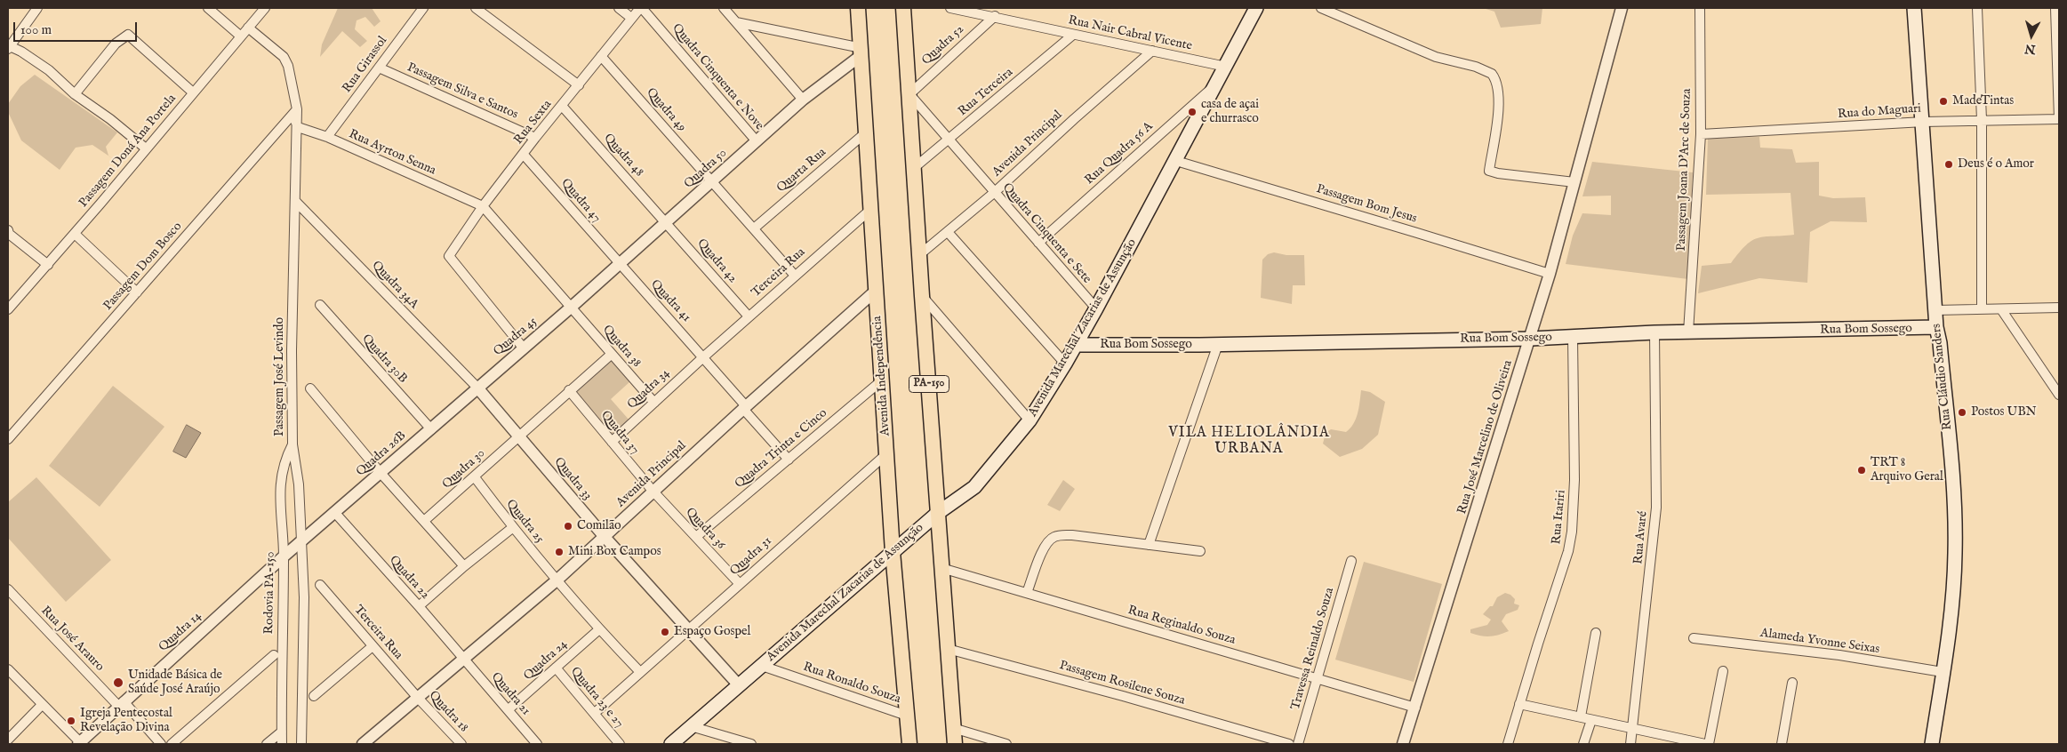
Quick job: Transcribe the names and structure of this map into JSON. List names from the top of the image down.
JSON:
{
  "streets": {
    "main road": [
      "Avenida Marechal Zacarias de Assunção",
      "Rua Bom Sossego",
      "Avenida Independência",
      "Rua Cláudio Sanders",
      "PA-150"
    ],
    "street": [
      "Rua Nair Cabral Vicente",
      "Quadra 52",
      "Rua Girassol",
      "Quadra Cinquenta e Nove",
      "Passagem Silva e Santos",
      "Rua Terceira",
      "Quadra 49",
      "Rua do Maguari",
      "Rua Sexta",
      "Avenida Principal",
      "Passagem Doná Ana Portela",
      "Rua Ayrton Senna",
      "Rua Quadra 56 A",
      "Quadra 48",
      "Quadra 50",
      "Passagem Joana D'Arc de Souza",
      "Quarta Rua",
      "Quadra 47",
      "Passagem Bom Jesus",
      "Quadra Cinquenta e Sete",
      "Quadra 42",
      "Passagem Dom Bosco",
      "Terceira Rua",
      "Quadra 34A",
      "Quadra 41",
      "Quadra 45",
      "Quadra 38",
      "Quadra 30B",
      "Passagem José Levindo",
      "Quadra 34",
      "Quadra 37",
      "Rua José Marcelino de Oliveira",
      "Quadra Trinta e Cinco",
      "Quadra 26B",
      "Quadra 30",
      "Quadra 33",
      "Rua Itariri",
      "Quadra 25",
      "Quadra 36",
      "Rua Avaré",
      "Quadra 31",
      "Quadra 22",
      "Rodovia PA-150",
      "Rua Reginaldo Souza",
      "Quadra 14",
      "Rua José Arauro",
      "Alameda Yvonne Seixas",
      "Travessa Reinaldo Souza",
      "Quadra 24",
      "Rua Ronaldo Souza",
      "Passagem Rosilene Souza",
      "Quadra 21",
      "Quadra 23 e 27",
      "Quadra 18"
    ]
  },
  "crossings": [
    ["Rua Nair Cabral Vicente", "Quadra 52"],
    ["Rua Nair Cabral Vicente", "Rua Terceira"],
    ["Rua Nair Cabral Vicente", "Avenida Principal"],
    ["Rua Nair Cabral Vicente", "Avenida Marechal Zacarias de Assunção"],
    ["Quadra 52", "Quadra Cinquenta e Sete"],
    ["Quadra 52", "PA-150"],
    ["Rua Girassol", "Passagem Silva e Santos"],
    ["Rua Girassol", "Rua Ayrton Senna"],
    ["Quadra Cinquenta e Nove", "Rua Sexta"],
    ["Quadra Cinquenta e Nove", "Quadra 50"],
    ["Passagem Silva e Santos", "Rua Sexta"],
    ["Rua Terceira", "Quadra Cinquenta e Sete"],
    ["Rua Terceira", "PA-150"],
    ["Quadra 49", "Rua Sexta"],
    ["Quadra 49", "Quadra 50"],
    ["Quadra 49", "Quarta Rua"],
    ["Quadra 49", "Terceira Rua"],
    ["Rua do Maguari", "Passagem Joana D'Arc de Souza"],
    ["Rua do Maguari", "Rua Cláudio Sanders"],
    ["Rua Sexta", "Rua Ayrton Senna"],
    ["Rua Sexta", "Quadra 48"],
    ["Rua Sexta", "Quadra 47"],
    ["Rua Sexta", "Quadra 45"],
    ["Rua Sexta", "Quadra 38"],
    ["Avenida Principal", "Quadra Cinquenta e Sete"],
    ["Avenida Principal", "Terceira Rua"],
    ["Avenida Principal", "Quadra 41"],
    ["Avenida Principal", "Avenida Independência"],
    ["Avenida Principal", "PA-150"],
    ["Avenida Principal", "Quadra 37"],
    ["Avenida Principal", "Quadra 33"],
    ["Avenida Principal", "Quadra 25"],
    ["Avenida Principal", "Quadra 36"],
    ["Avenida Principal", "Quadra 22"],
    ["Avenida Principal", "Quadra 21"],
    ["Avenida Principal", "Quadra 18"],
    ["Passagem Doná Ana Portela", "Passagem José Levindo"],
    ["Rua Ayrton Senna", "Quadra 38"],
    ["Rua Ayrton Senna", "Passagem José Levindo"],
    ["Rua Quadra 56 A", "Quadra Cinquenta e Sete"],
    ["Rua Quadra 56 A", "Avenida Marechal Zacarias de Assunção"],
    ["Quadra 48", "Quadra 50"],
    ["Quadra 48", "Quadra 42"],
    ["Quadra 50", "Quadra 47"],
    ["Quadra 50", "Quadra 42"],
    ["Quadra 50", "Quadra 41"],
    ["Quadra 50", "Quadra 45"],
    ["Quadra 50", "Quadra 38"],
    ["Quadra 50", "Avenida Independência"],
    ["Passagem Joana D'Arc de Souza", "Rua Bom Sossego"],
    ["Quarta Rua", "Avenida Independência"],
    ["Quadra 47", "Quadra 41"],
    ["Passagem Bom Jesus", "Avenida Marechal Zacarias de Assunção"],
    ["Passagem Bom Jesus", "Rua José Marcelino de Oliveira"],
    ["Quadra Cinquenta e Sete", "Avenida Marechal Zacarias de Assunção"],
    ["Quadra Cinquenta e Sete", "PA-150"],
    ["Quadra 42", "Terceira Rua"],
    ["Passagem Dom Bosco", "Passagem José Levindo"],
    ["Terceira Rua", "Quadra 41"],
    ["Terceira Rua", "Avenida Independência"],
    ["Terceira Rua", "Quadra 34"],
    ["Terceira Rua", "Quadra 18"],
    ["Quadra 34A", "Quadra 45"],
    ["Quadra 34A", "Passagem José Levindo"],
    ["Quadra 34A", "Quadra 26B"],
    ["Quadra 41", "Quadra 34"],
    ["Avenida Marechal Zacarias de Assunção", "Rua Bom Sossego"],
    ["Avenida Marechal Zacarias de Assunção", "Avenida Independência"],
    ["Avenida Marechal Zacarias de Assunção", "PA-150"],
    ["Avenida Marechal Zacarias de Assunção", "Rua Ronaldo Souza"],
    ["Rua Bom Sossego", "Rua Cláudio Sanders"],
    ["Rua Bom Sossego", "Rua José Marcelino de Oliveira"],
    ["Rua Bom Sossego", "Rua Itariri"],
    ["Rua Bom Sossego", "Rua Avaré"],
    ["Quadra 45", "Quadra 38"],
    ["Quadra 45", "Quadra 26B"],
    ["Quadra 38", "Quadra 34"],
    ["Quadra 30B", "Quadra 26B"],
    ["Avenida Independência", "Quadra Trinta e Cinco"],
    ["Avenida Independência", "Quadra 31"],
    ["Avenida Independência", "Rua Ronaldo Souza"],
    ["Passagem José Levindo", "Quadra 26B"],
    ["Passagem José Levindo", "Rodovia PA-150"],
    ["Passagem José Levindo", "Quadra 14"],
    ["Rua Cláudio Sanders", "Alameda Yvonne Seixas"],
    ["PA-150", "Rua Reginaldo Souza"],
    ["PA-150", "Passagem Rosilene Souza"],
    ["Quadra 34", "Quadra 37"],
    ["Quadra 37", "Quadra 36"],
    ["Rua José Marcelino de Oliveira", "Rua Reginaldo Souza"],
    ["Quadra Trinta e Cinco", "Quadra 36"],
    ["Quadra 26B", "Quadra 22"],
    ["Quadra 26B", "Quadra 14"],
    ["Quadra 30", "Quadra 33"],
    ["Quadra 30", "Quadra 25"],
    ["Quadra 33", "Quadra 31"],
    ["Quadra 36", "Quadra 31"],
    ["Quadra 31", "Quadra 23 e 27"],
    ["Quadra 22", "Quadra 21"],
    ["Rodovia PA-150", "Quadra 14"],
    ["Rua Reginaldo Souza", "Travessa Reinaldo Souza"],
    ["Quadra 14", "Rua José Arauro"],
    ["Quadra 24", "Quadra 21"],
    ["Quadra 24", "Quadra 23 e 27"]
  ],
  "districts": ["VILA HELIOLÂNDIA URBANA"],
  "places": [
    "MadeTintas",
    "casa de açai e churrasco",
    "Deus é o Amor",
    "Postos UBN",
    "TRT 8 Arquivo Geral",
    "Comilão",
    "Mini Box Campos",
    "Espaço Gospel",
    "Unidade Básica de Saúde José Araújo",
    "Igreja Pentecostal Revelação Divina"
  ],
  "scale_bar": "100 m",
  "north": "bottom"
}
